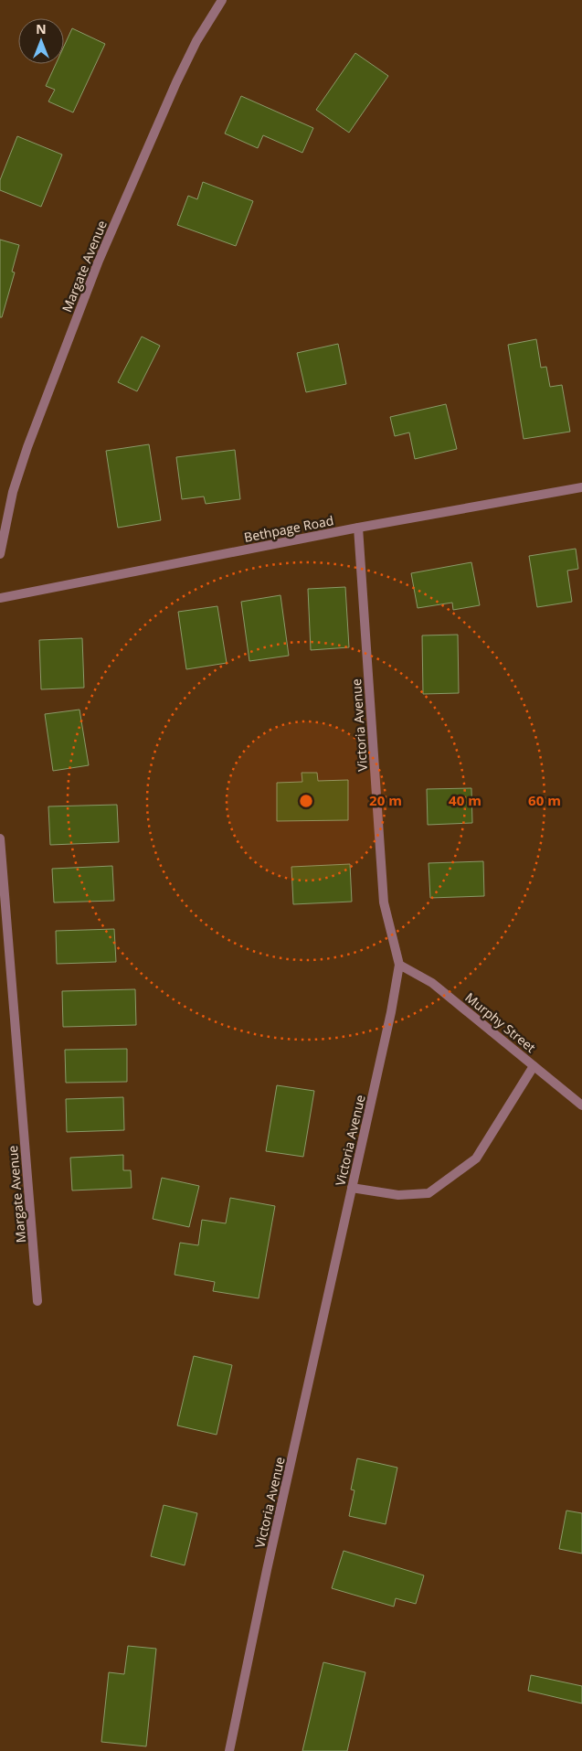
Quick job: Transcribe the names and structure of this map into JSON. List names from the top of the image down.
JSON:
{
  "streets": {
    "street": [
      "Margate Avenue",
      "Bethpage Road",
      "Victoria Avenue",
      "Murphy Street"
    ]
  },
  "crossings": [
    ["Bethpage Road", "Victoria Avenue"],
    ["Victoria Avenue", "Murphy Street"]
  ],
  "north": "top",
  "rings": ["20 m", "40 m", "60 m"]
}
